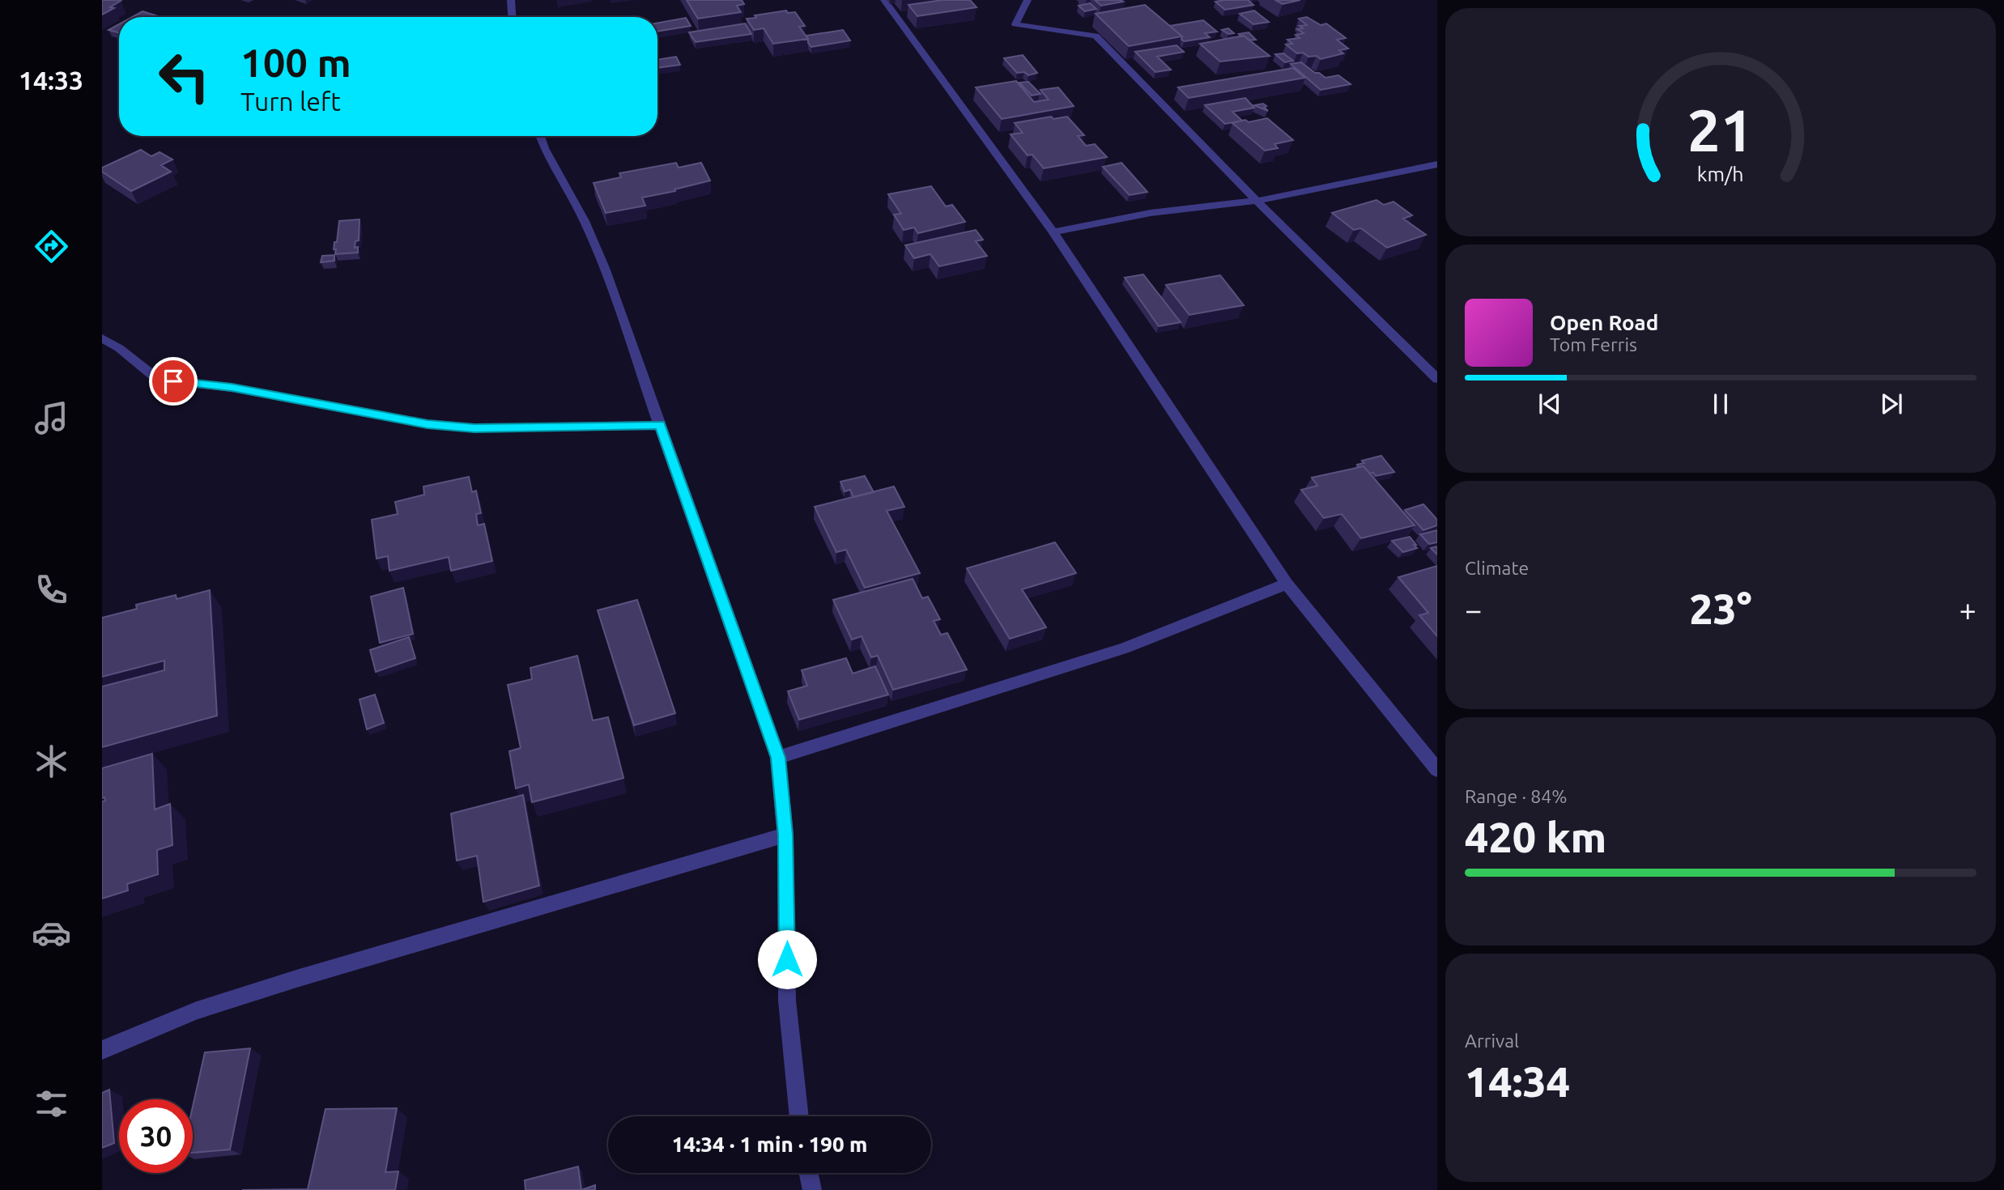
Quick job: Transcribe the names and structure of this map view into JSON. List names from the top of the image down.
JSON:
{
  "page": {
    "tabs": "14:33",
    "turn": ["100 m", "Turn left"],
    "song": ["Open Road", "Tom Ferris"],
    "tile": [
      "Climate",
      ["Range · 84%", "420 km"],
      ["Arrival", "14:34"]
    ],
    "heat": ["−", "23°", "+"],
    "limit": "30",
    "trip": "14:34 · 1 min · 190 m",
    "gauge": ["21", "km/h"]
  }
}
